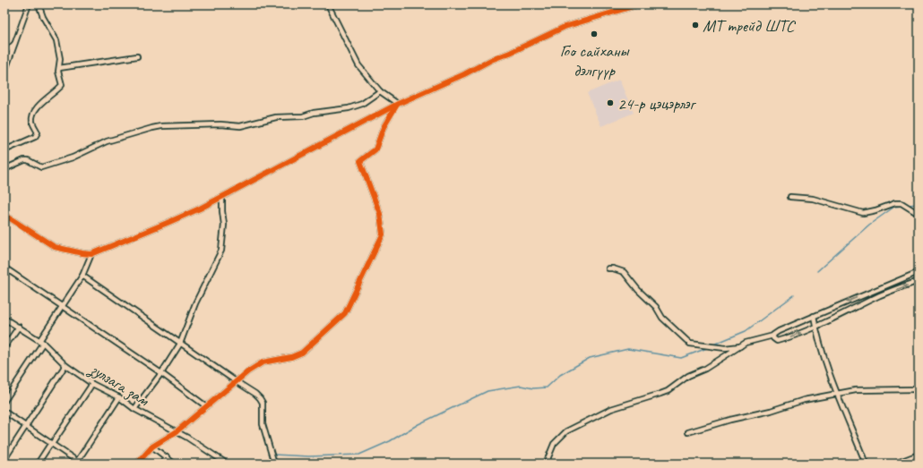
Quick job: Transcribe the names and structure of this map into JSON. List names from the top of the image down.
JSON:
{
  "streets": {
    "street": ["зулзага зам"]
  },
  "places": ["МТ трейд ШТС", "Гоо сайханы дэлгүүр", "24-р цэцэрлэг"]
}
